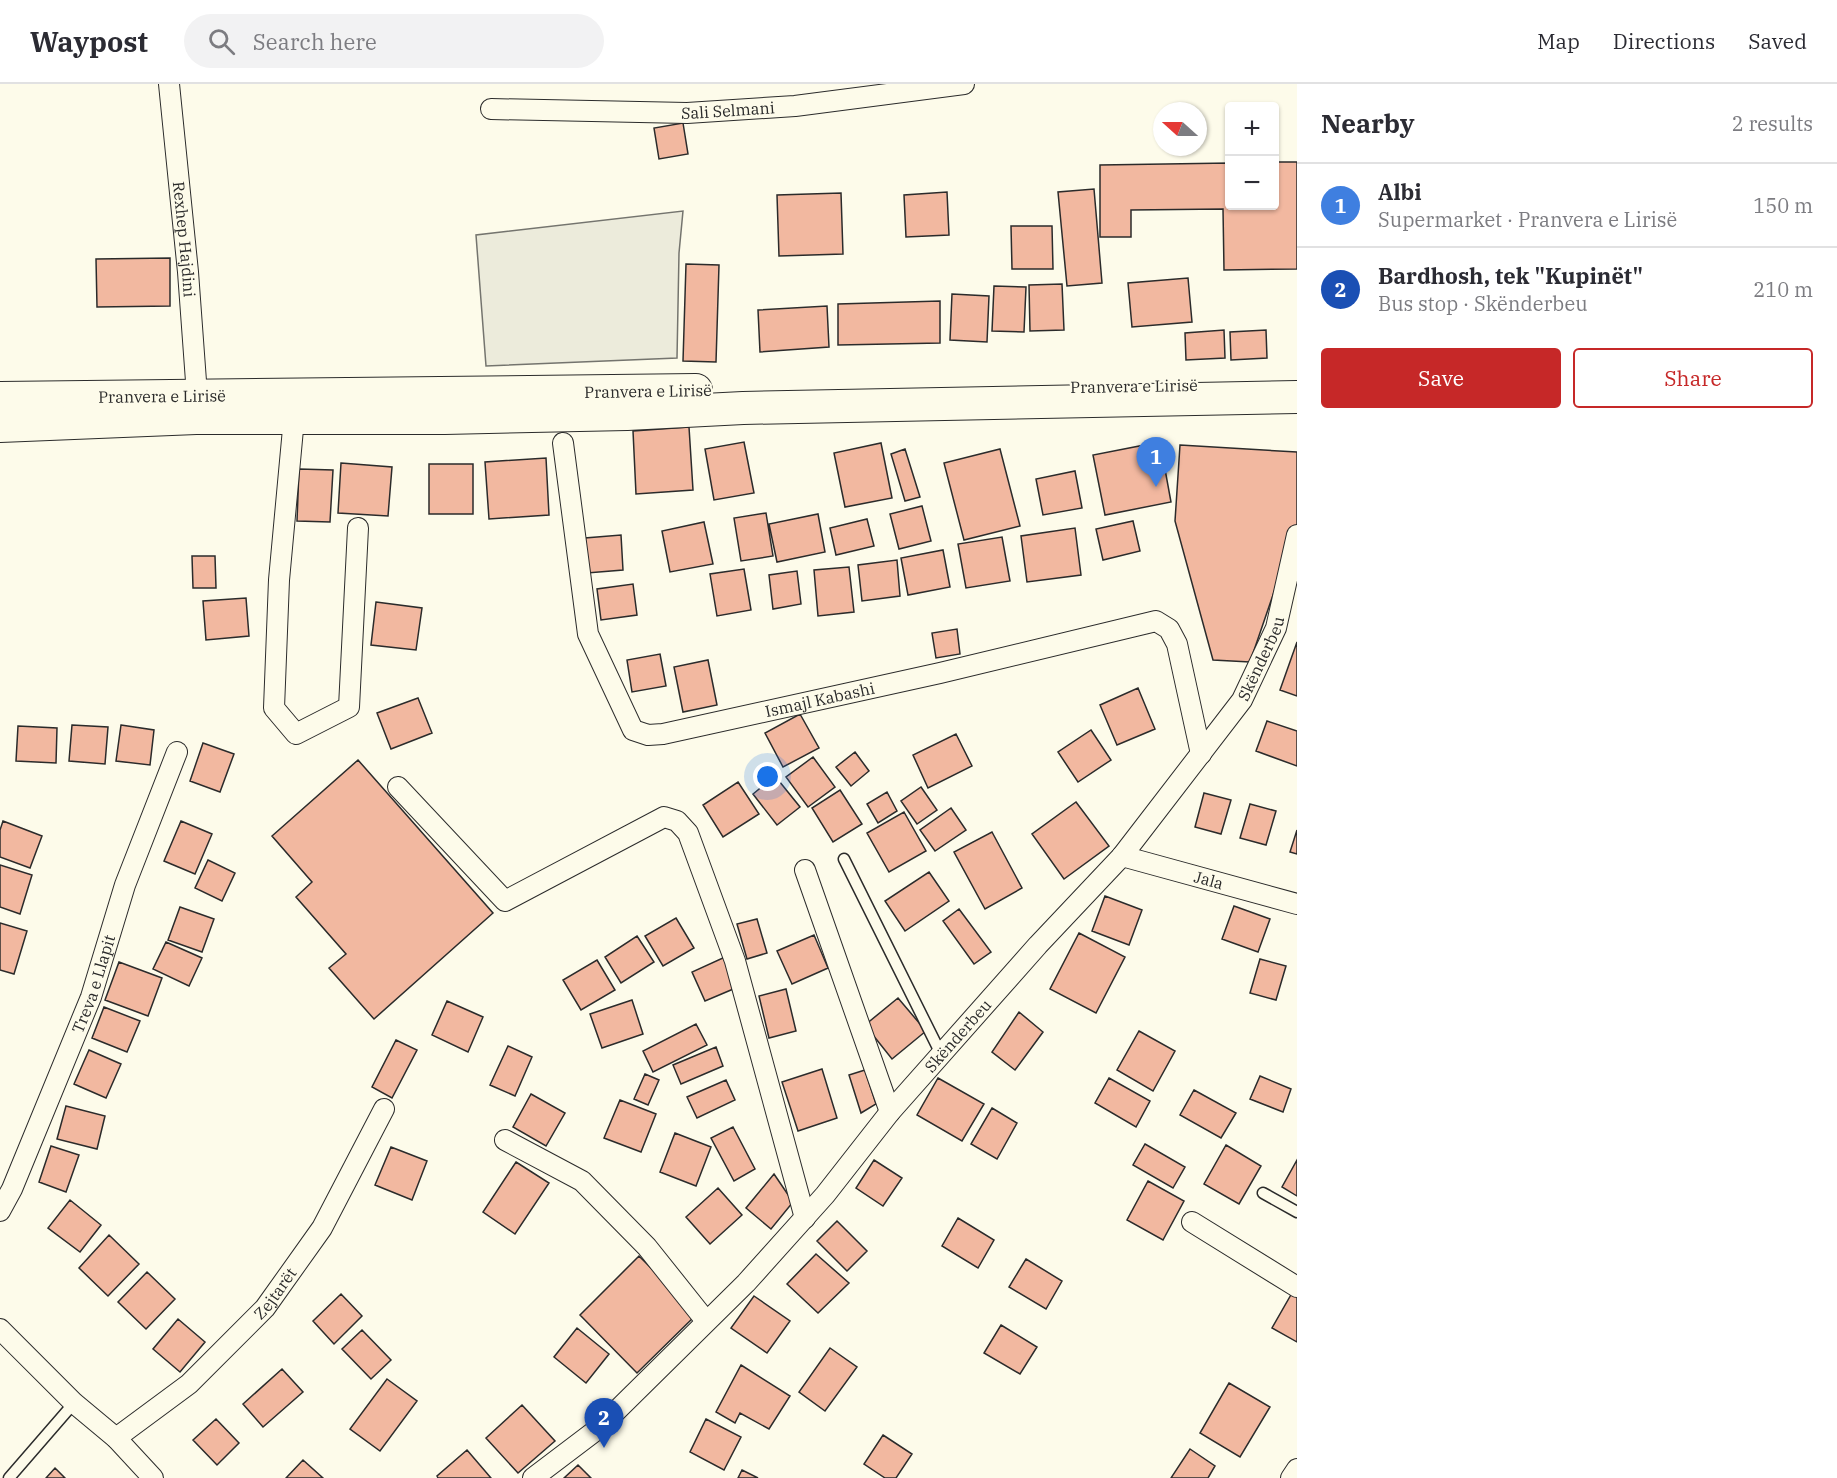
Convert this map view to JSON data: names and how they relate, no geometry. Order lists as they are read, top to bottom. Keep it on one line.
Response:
{"streets":{"main road":["Pranvera e Lirisë"],"street":["Sali Selmani","Rexhep Hajdini","Skënderbeu","Ismajl Kabashi","Jala","Treva e Llapit","Zejtarët"]},"crossings":[["Rexhep Hajdini","Pranvera e Lirisë"],["Skënderbeu","Ismajl Kabashi"],["Skënderbeu","Jala"]],"north":"left","page":{"header":"Waypost","search":"Search here","nav":["Map","Directions","Saved"],"heading":["Nearby","2 results"],"map_buttons":["+","−"],"list":[{"mark":"1","name":"Albi","note":"Supermarket · Pranvera e Lirisë","value":"150 m"},{"mark":"2","name":"Bardhosh, tek \"Kupinët\"","note":"Bus stop · Skënderbeu","value":"210 m"}],"buttons":["Save","Share"],"pins":["1","2"]}}
